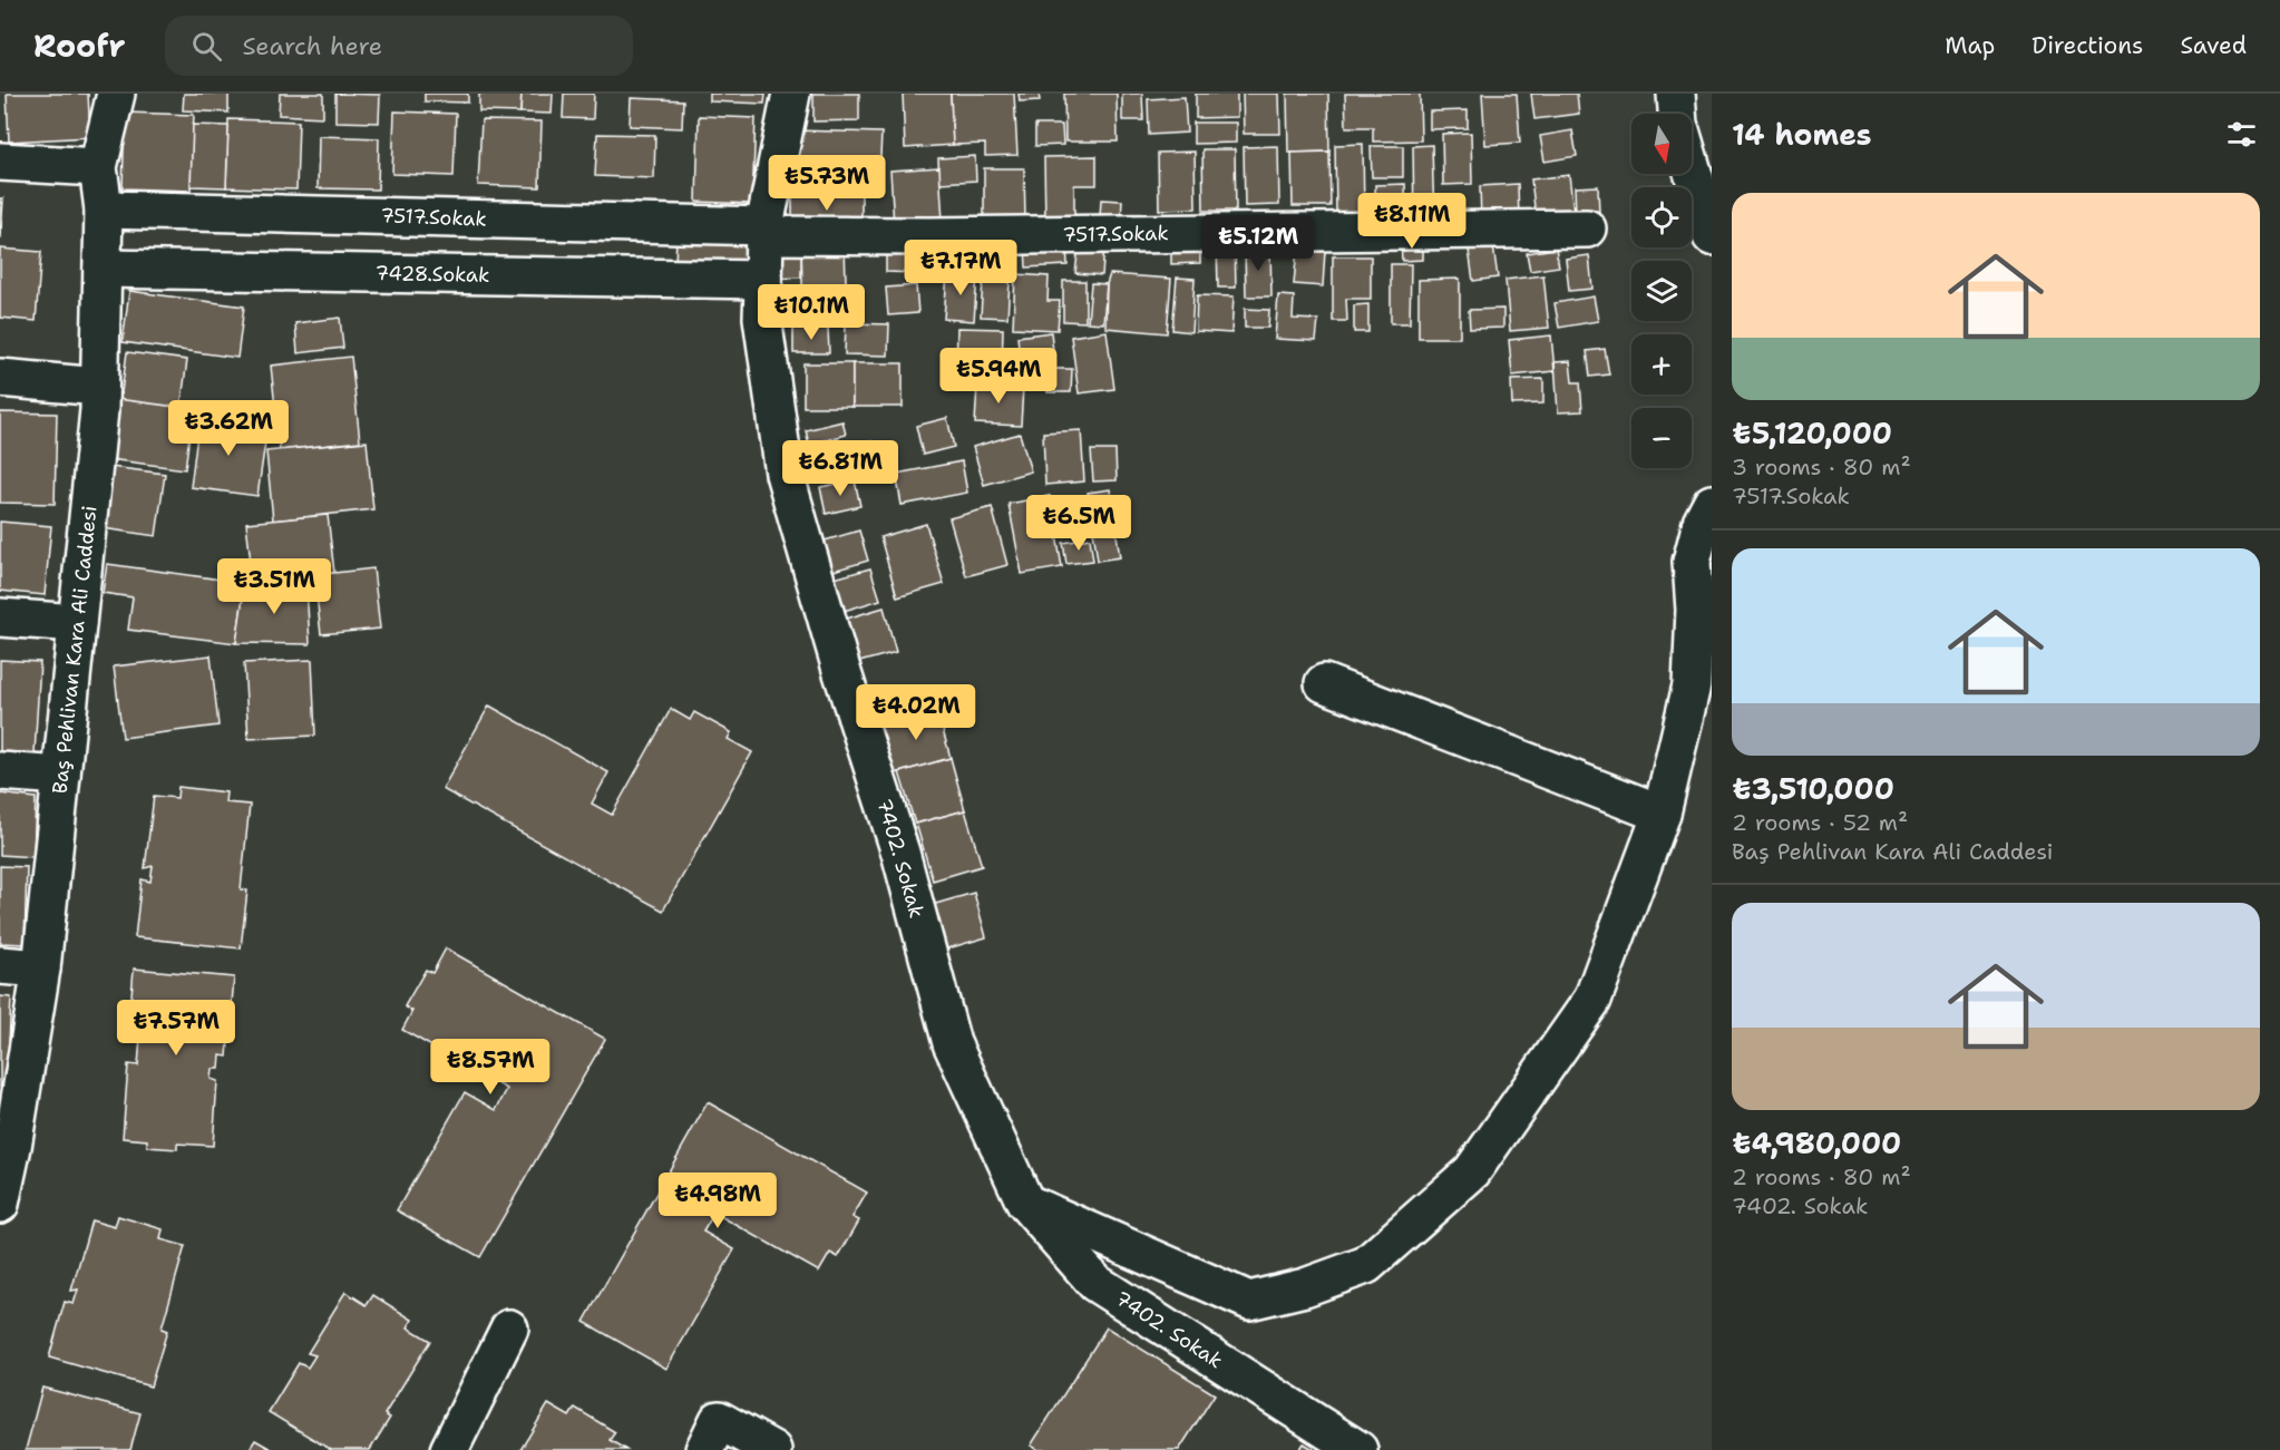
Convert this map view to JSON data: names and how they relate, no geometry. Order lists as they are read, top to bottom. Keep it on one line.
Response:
{"streets":{"street":["7517.Sokak","7428.Sokak","Baş Pehlivan Kara Ali Caddesi","7402. Sokak"]},"crossings":[["7517.Sokak","Baş Pehlivan Kara Ali Caddesi"],["7517.Sokak","7402. Sokak"],["7428.Sokak","Baş Pehlivan Kara Ali Caddesi"],["7428.Sokak","7402. Sokak"]],"north":"bottom","page":{"header":"Roofr","search":"Search here","nav":["Map","Directions","Saved"],"heading":"14 homes","map_buttons":["+","−"],"price":["₺5.73M","₺8.11M","₺5.12M","₺7.17M","₺10.1M","₺5.94M","₺3.62M","₺6.81M","₺6.5M","₺3.51M","₺4.02M","₺7.57M","₺8.57M","₺4.98M"],"list":[{"name":"₺5,120,000","note":"3 rooms · 80 m² · 7517.Sokak"},{"name":"₺3,510,000","note":"2 rooms · 52 m² · Baş Pehlivan Kara Ali Caddesi"},{"name":"₺4,980,000","note":"2 rooms · 80 m² · 7402. Sokak"}]}}
